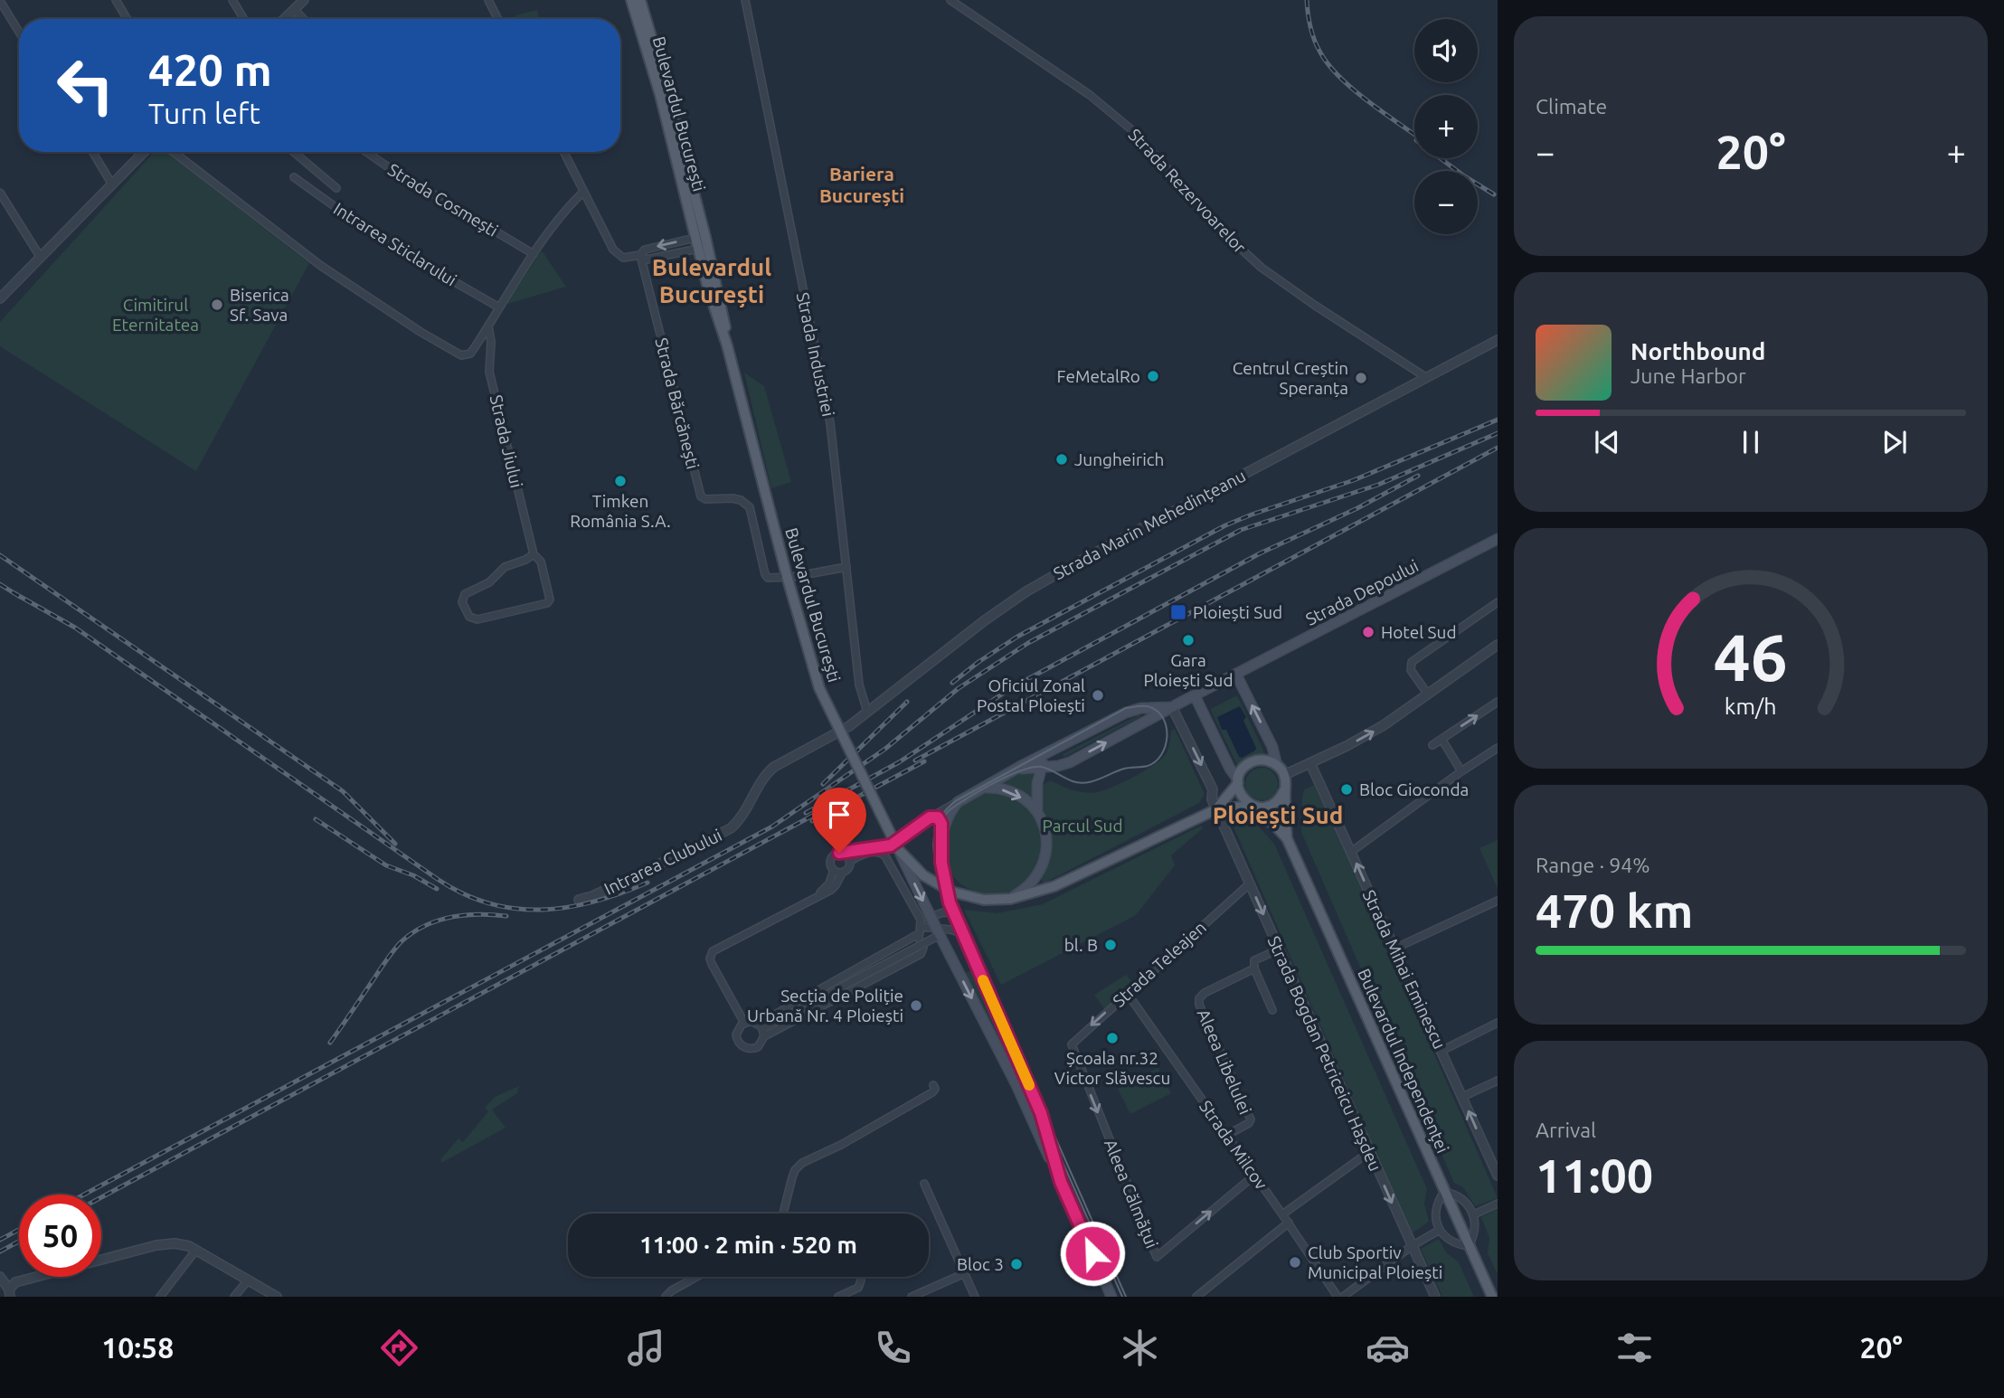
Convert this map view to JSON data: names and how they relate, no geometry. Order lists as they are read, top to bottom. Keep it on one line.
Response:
{"streets":{"main road":["Bulevardul București","Strada Depoului","Bulevardul Independenței"],"street":["Strada Rezervoarelor","Strada Cosmești","Intrarea Sticlarului","Strada Industriei","Strada Bărcănești","Strada Jiului","Strada Marin Mehedințeanu","Intrarea Clubului","Strada Teleajen","Strada Mihai Eminescu","Strada Bogdan Petriceicu Hașdeu","Aleea Libelulei","Strada Milcov","Aleea Călmățui"]},"crossings":[["Bulevardul București","Strada Bogdan Petriceicu Hașdeu"],["Bulevardul București","Bulevardul Independenței"],["Strada Rezervoarelor","Strada Marin Mehedințeanu"],["Strada Industriei","Strada Bărcănești"],["Strada Industriei","Strada Marin Mehedințeanu"],["Strada Marin Mehedințeanu","Intrarea Clubului"],["Strada Depoului","Strada Bogdan Petriceicu Hașdeu"],["Strada Teleajen","Strada Bogdan Petriceicu Hașdeu"],["Strada Teleajen","Strada Milcov"],["Strada Teleajen","Aleea Călmățui"],["Strada Bogdan Petriceicu Hașdeu","Aleea Libelulei"],["Aleea Libelulei","Strada Milcov"],["Strada Milcov","Aleea Călmățui"]],"one_way":["Strada Mihai Eminescu","Strada Bogdan Petriceicu Hașdeu"],"districts":["Bariera București","Bulevardul București","Ploiești Sud"],"parks":["Cimitirul Eternitatea","Parcul Sud"],"places":{"other":["Biserica Sf. Sava","FeMetalRo","Centrul Creștin Speranța","Jungheirich","Timken România S.A.","Hotel Sud","Gara Ploiești Sud","Oficiul Zonal Postal Ploiești","Bloc Gioconda","bl. B","Secția de Poliție Urbană Nr. 4 Ploiești","Școala nr.32 Victor Slăvescu","Club Sportiv Municipal Ploiești","Bloc 3"],"transit":["Ploiești Sud"]},"page":{"tile":["Climate",["Range · 94%","470 km"],["Arrival","11:00"]],"map_buttons":["+","−"],"turn":["420 m","Turn left"],"heat":["−","20°","+"],"song":["Northbound","June Harbor"],"limit":"50","trip":"11:00 · 2 min · 520 m","tabs":["10:58","20°"],"gauge":["46","km/h"]}}
